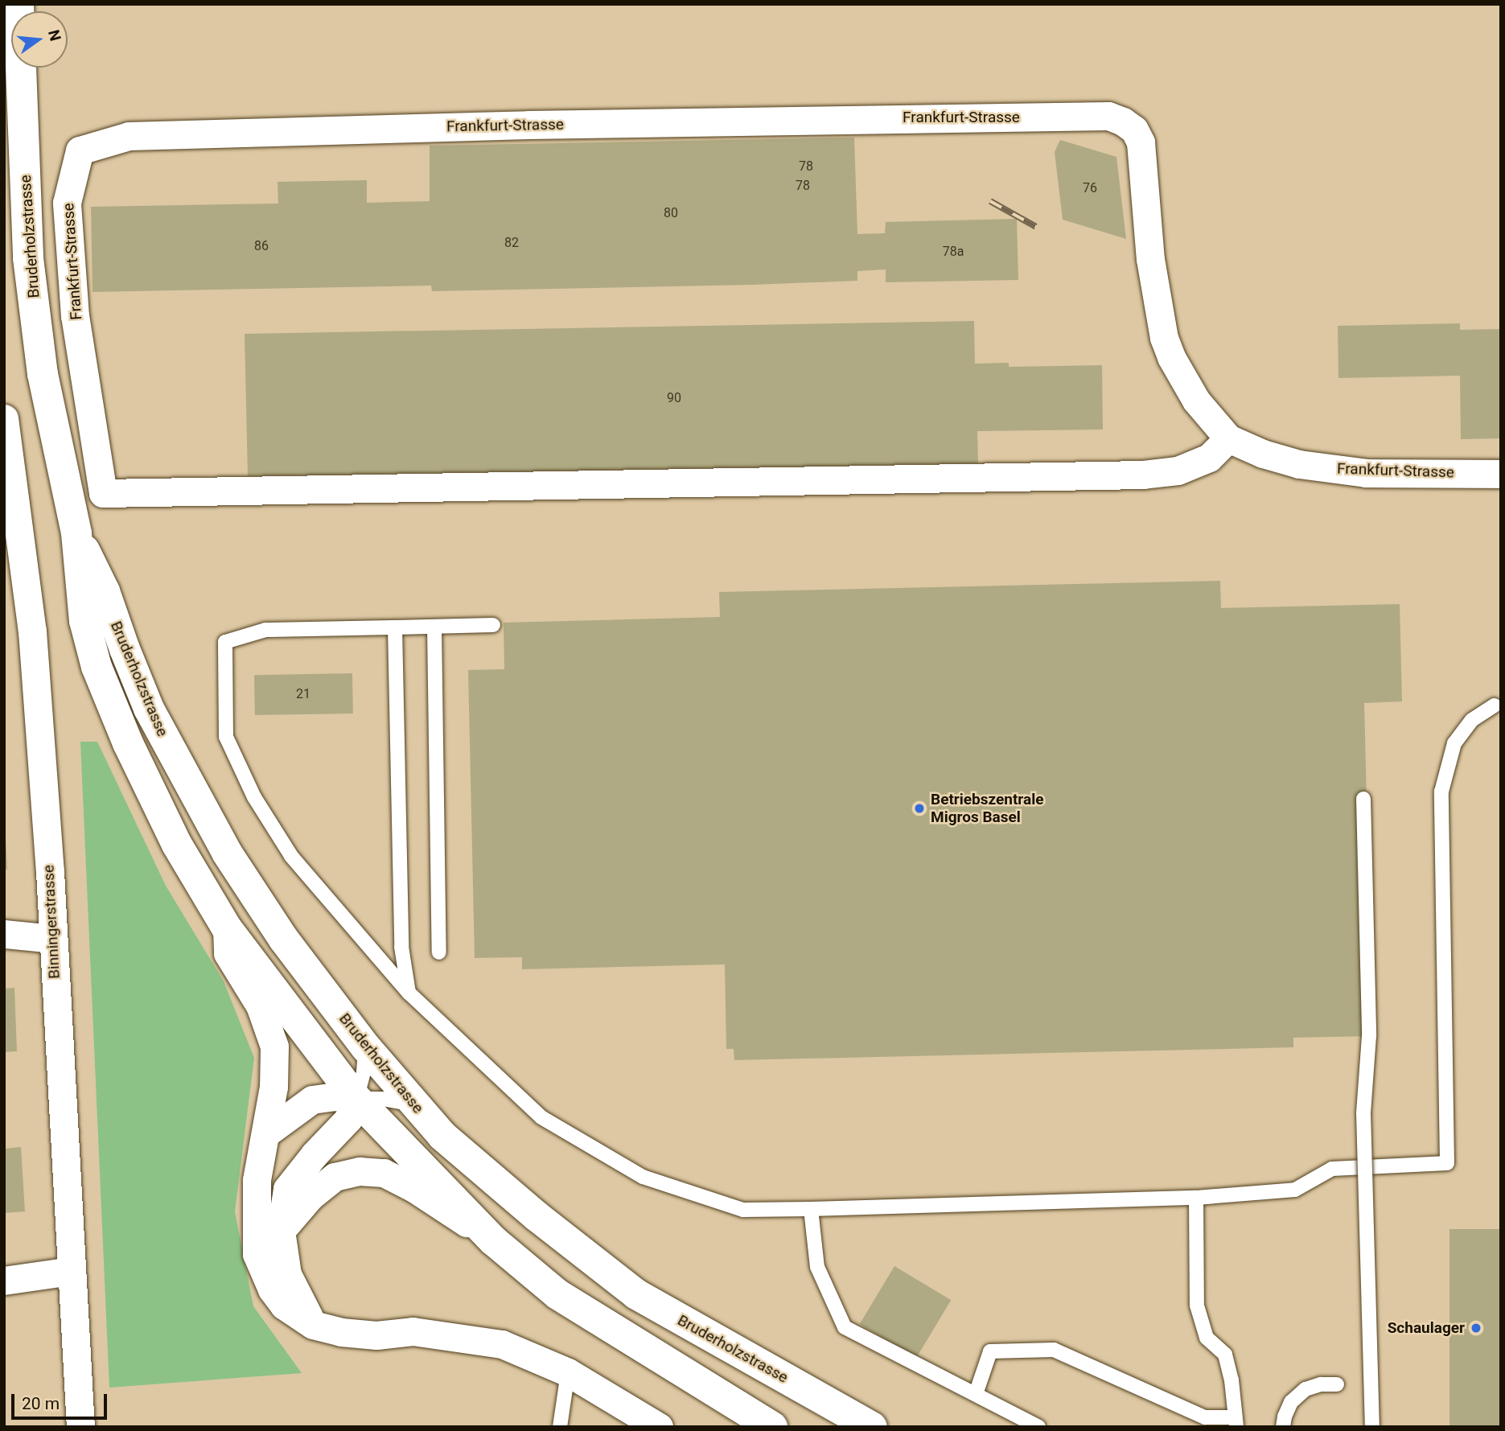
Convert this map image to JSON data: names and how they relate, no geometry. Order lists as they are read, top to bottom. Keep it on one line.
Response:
{"streets":{"main road":["Bruderholzstrasse"],"street":["Frankfurt-Strasse","Binningerstrasse"]},"places":["Betriebszentrale Migros Basel","Schaulager"],"house_numbers":["78","78","76","80","82","86","78a","90","21"],"scale_bar":"20 m","north":"right"}
